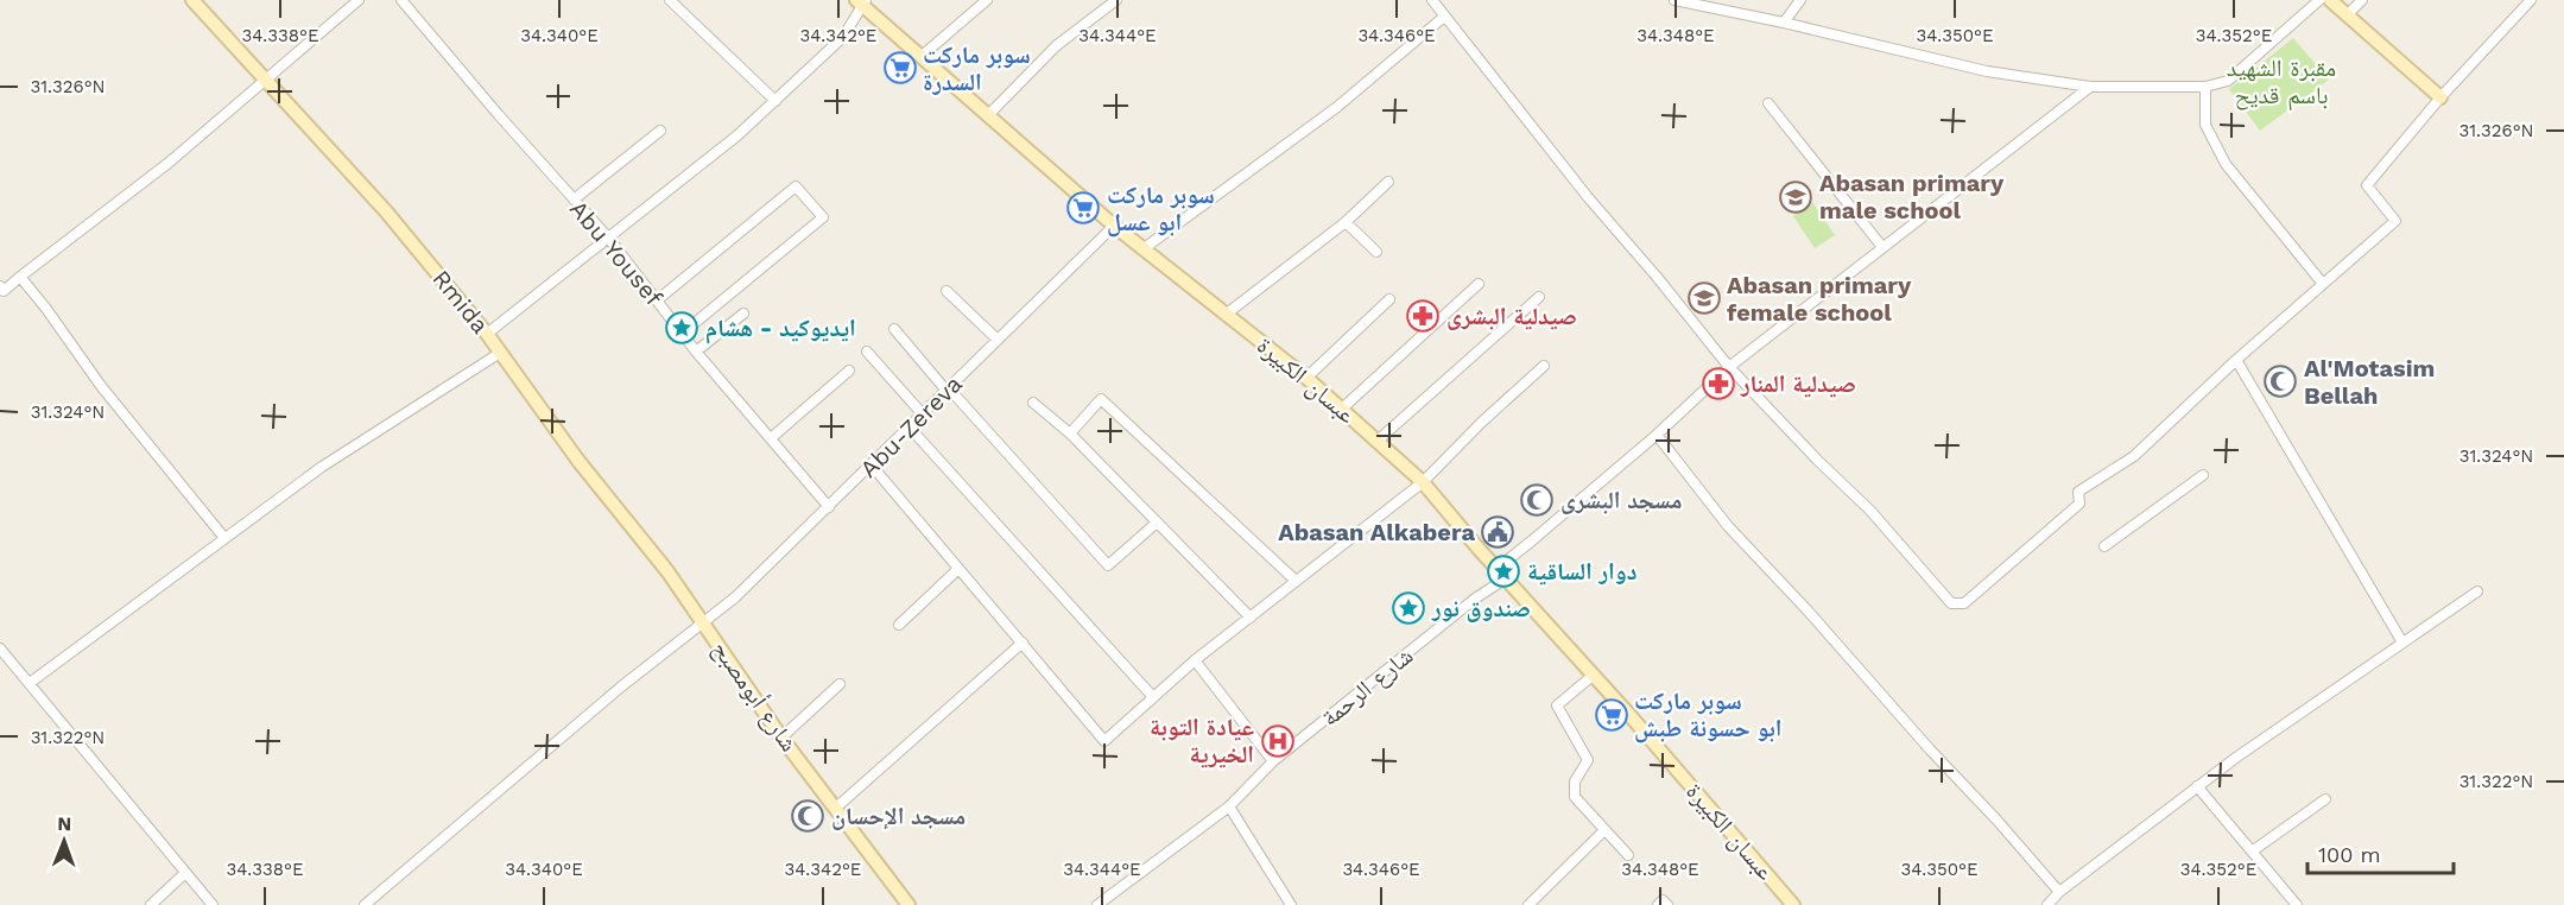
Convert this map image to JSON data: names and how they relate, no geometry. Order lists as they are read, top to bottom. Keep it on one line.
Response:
{"streets":{"street":["Abu Yousef","Rmida","عبسان الكبيرة","Abu-Zereva","شارع الرحمة","شارع أبومصبح"]},"crossings":[["Abu Yousef","Abu-Zereva"],["Rmida","Abu-Zereva"],["Rmida","شارع أبومصبح"],["عبسان الكبيرة","Abu-Zereva"],["عبسان الكبيرة","شارع الرحمة"],["Abu-Zereva","شارع أبومصبح"]],"parks":["مقبرة الشهيد باسم قديح"],"places":{"supermarket":["سوبر ماركت السدرة","سوبر ماركت ابو عسل","سوبر ماركت ابو حسونة طبش"],"school or university":["Abasan primary male school","Abasan primary female school"],"pharmacy":["صيدلية البشرى","صيدلية المنار"],"place":["ايديوكيد - هشام","دوار الساقية","صندوق نور"],"mosque":["Al'Motasim Bellah","مسجد البشرى","مسجد الإحسان"],"public building":["Abasan Alkabera"],"hospital":["عيادة التوبة الخيرية"]},"scale_bar":"100 m","north":"top","coordinates":["34.338°E","34.340°E","34.342°E","34.344°E","34.346°E","34.348°E","34.350°E","34.352°E","31.326°N","31.324°N","31.322°N"]}
